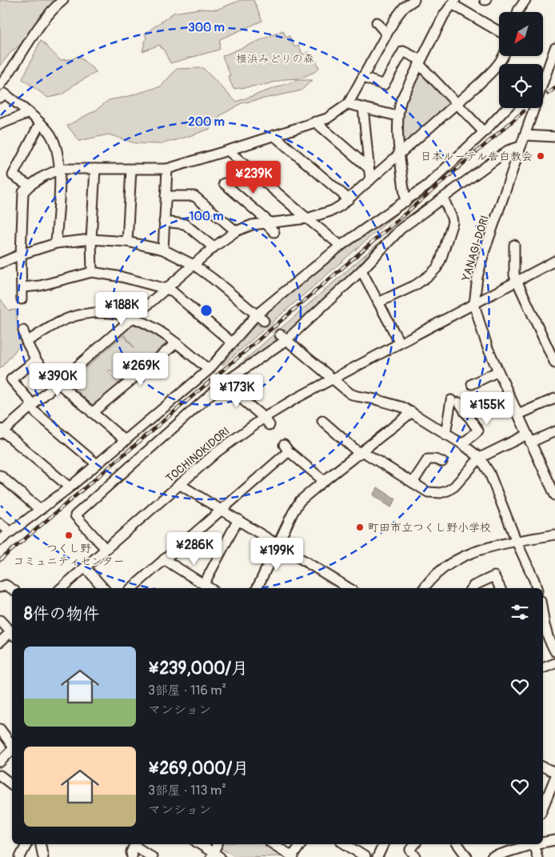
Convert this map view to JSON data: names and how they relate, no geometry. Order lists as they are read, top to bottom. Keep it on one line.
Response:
{"streets":{"street":["YANAGI-DORI","TOCHINOKIDORI"]},"crossings":[["YANAGI-DORI","TOCHINOKIDORI"]],"parks":["横浜みどりの森"],"places":["日本ルーテル告白教会","町田市立つくし野小学校","つくし野 コミュニティセンター"],"north":"bottom left","page":{"price":["¥239K","¥188K","¥269K","¥390K","¥173K","¥155K","¥286K","¥199K"],"heading":"8件の物件","list":[{"name":"¥239,000/月","note":"3部屋 · 116 m² · マンション"},{"name":"¥269,000/月","note":"3部屋 · 113 m² · マンション"}]},"rings":["300 m","200 m","100 m"]}
